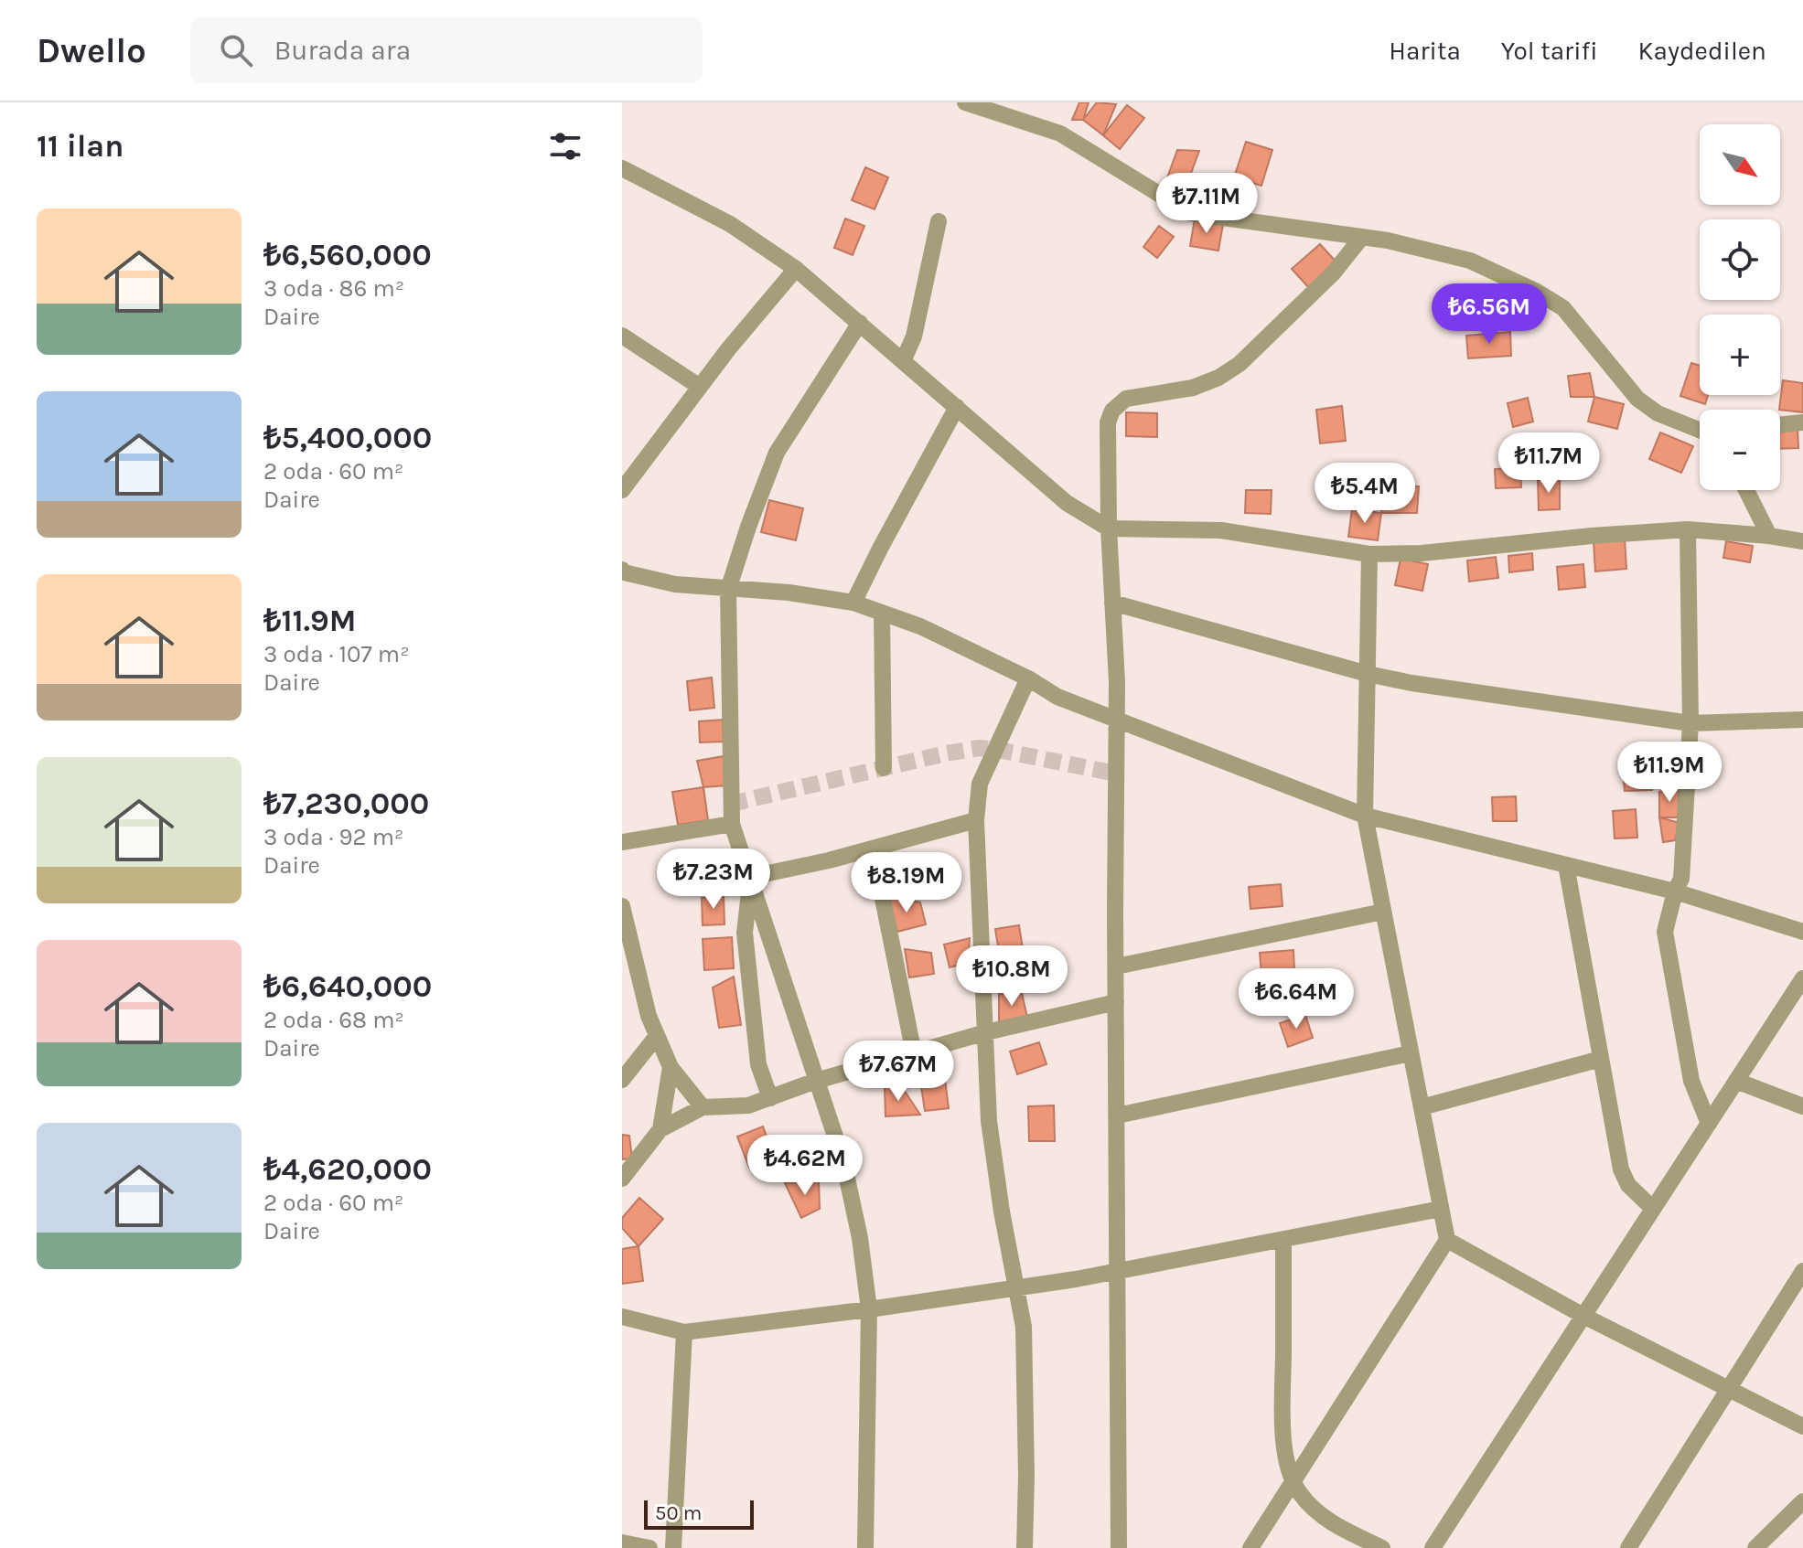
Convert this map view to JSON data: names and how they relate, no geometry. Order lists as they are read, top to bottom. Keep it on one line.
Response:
{"scale_bar":"50 m","north":"bottom right","page":{"header":"Dwello","search":"Burada ara","nav":["Harita","Yol tarifi","Kaydedilen"],"heading":"11 ilan","map_buttons":["+","−"],"price":["₺7.11M","₺6.56M","₺11.7M","₺5.4M","₺11.9M","₺7.23M","₺8.19M","₺10.8M","₺6.64M","₺7.67M","₺4.62M"],"list":[{"name":"₺6,560,000","note":"3 oda · 86 m² · Daire"},{"name":"₺5,400,000","note":"2 oda · 60 m² · Daire"},{"name":"₺11.9M","note":"3 oda · 107 m² · Daire"},{"name":"₺7,230,000","note":"3 oda · 92 m² · Daire"},{"name":"₺6,640,000","note":"2 oda · 68 m² · Daire"},{"name":"₺4,620,000","note":"2 oda · 60 m² · Daire"}],"scale":"50 m"}}
